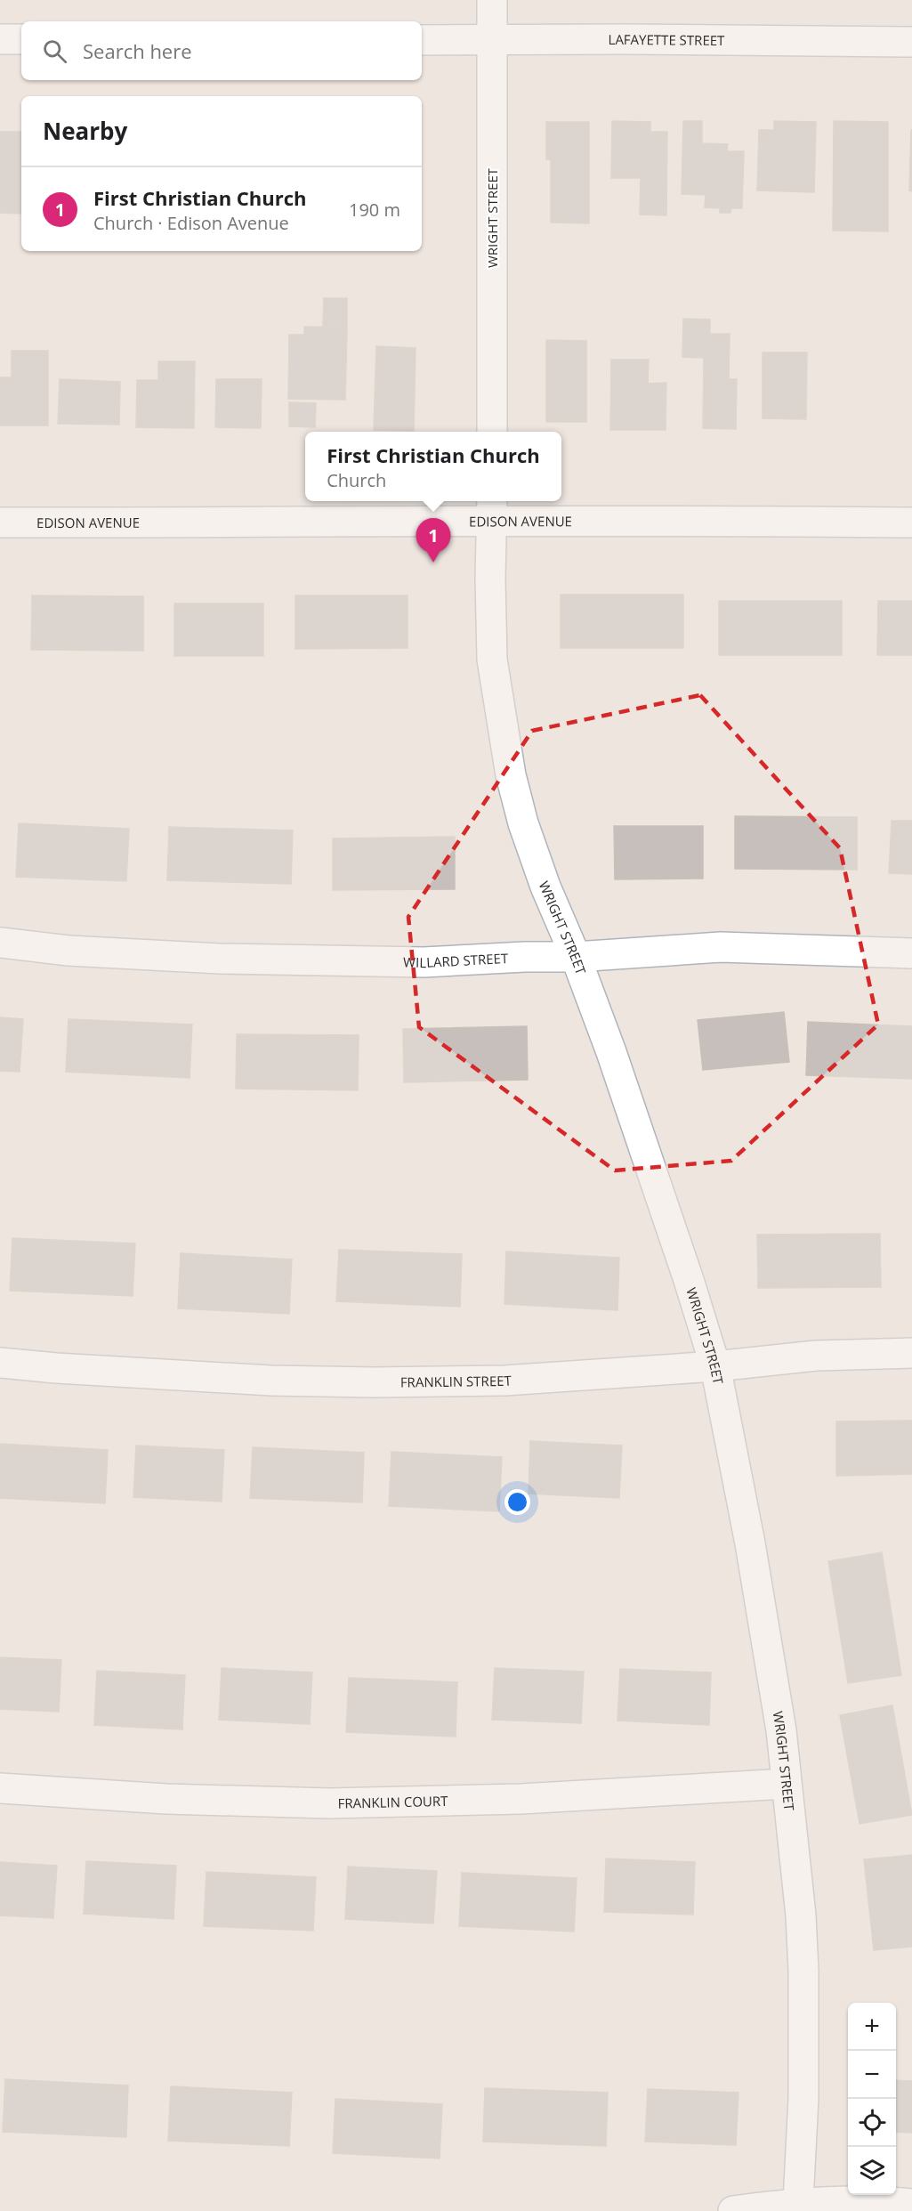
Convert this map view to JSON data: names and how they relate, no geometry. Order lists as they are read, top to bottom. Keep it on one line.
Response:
{"streets":{"street":["LAFAYETTE STREET","WRIGHT STREET","EDISON AVENUE","WILLARD STREET","FRANKLIN STREET","FRANKLIN COURT"]},"crossings":[["LAFAYETTE STREET","WRIGHT STREET"],["WRIGHT STREET","EDISON AVENUE"],["WRIGHT STREET","WILLARD STREET"],["WRIGHT STREET","FRANKLIN STREET"],["WRIGHT STREET","FRANKLIN COURT"]],"page":{"search":"Search here","heading":"Nearby","list":[{"mark":"1","name":"First Christian Church","note":"Church · Edison Avenue","value":"190 m"}],"popup":["First Christian Church","Church"],"pins":"1","map_buttons":["+","−"]}}
